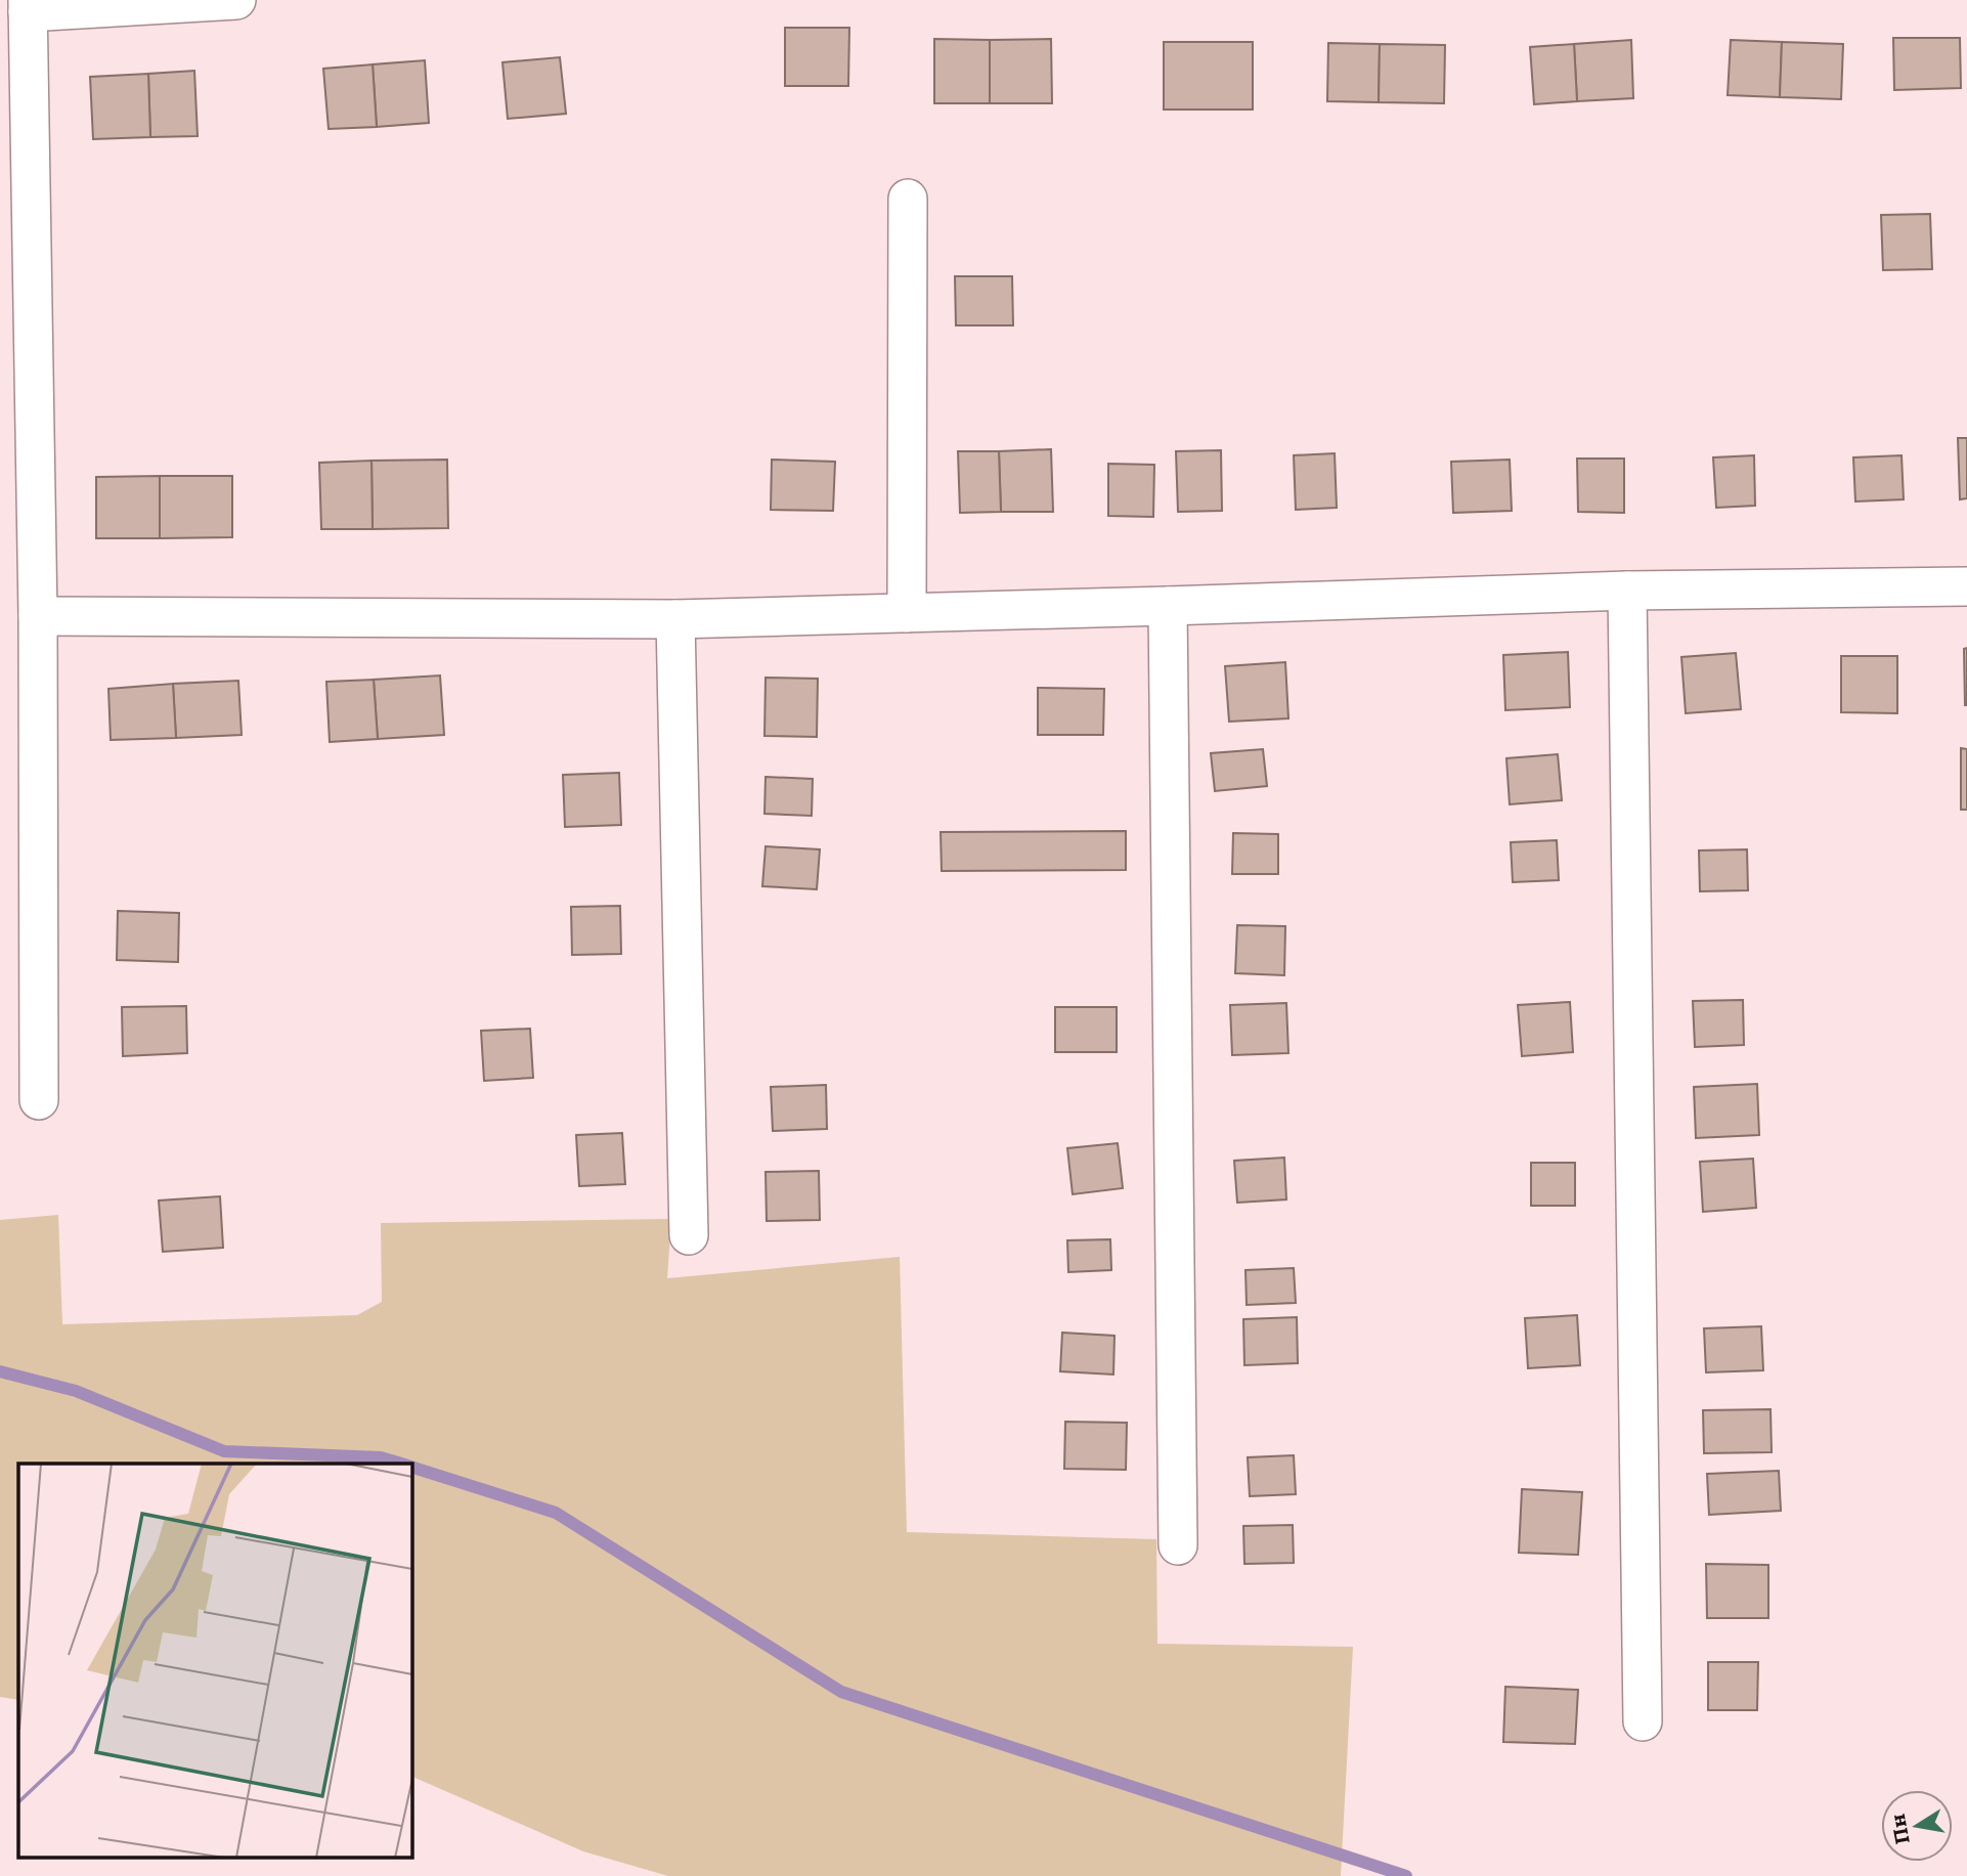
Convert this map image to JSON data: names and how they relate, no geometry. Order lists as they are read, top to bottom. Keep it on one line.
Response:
{"north":"left"}
